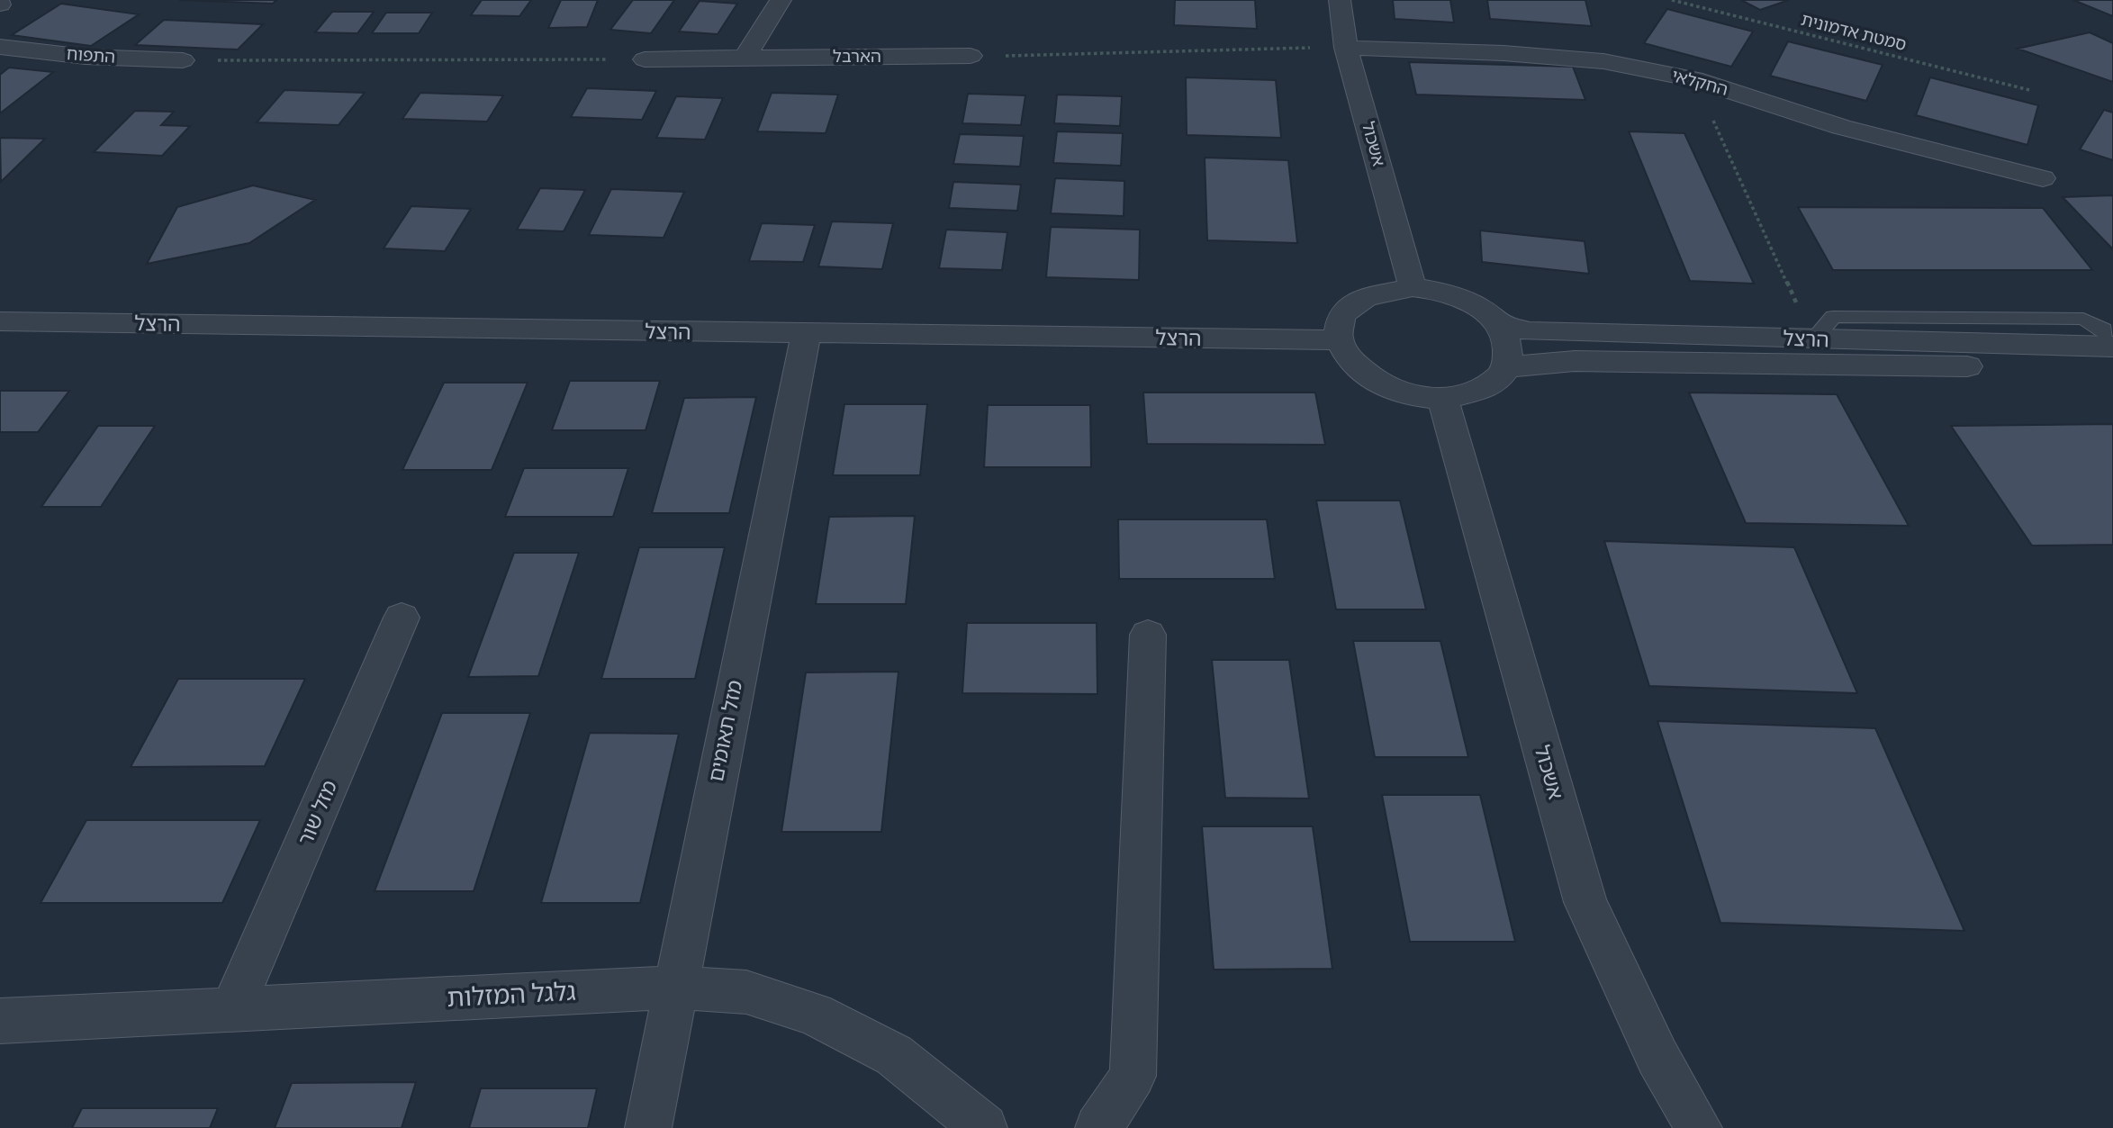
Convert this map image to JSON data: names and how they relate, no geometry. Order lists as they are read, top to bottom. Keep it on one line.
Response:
{"streets":{"street":["התפוח","הארבל","החקלאי","אשכול","הרצל","מזל תאומים","מזל שור","גלגל המזלות"],"path":["סמטת אדמונית"]},"crossings":[["החקלאי","אשכול"],["אשכול","הרצל"],["הרצל","מזל תאומים"],["מזל תאומים","גלגל המזלות"],["מזל שור","גלגל המזלות"]]}
